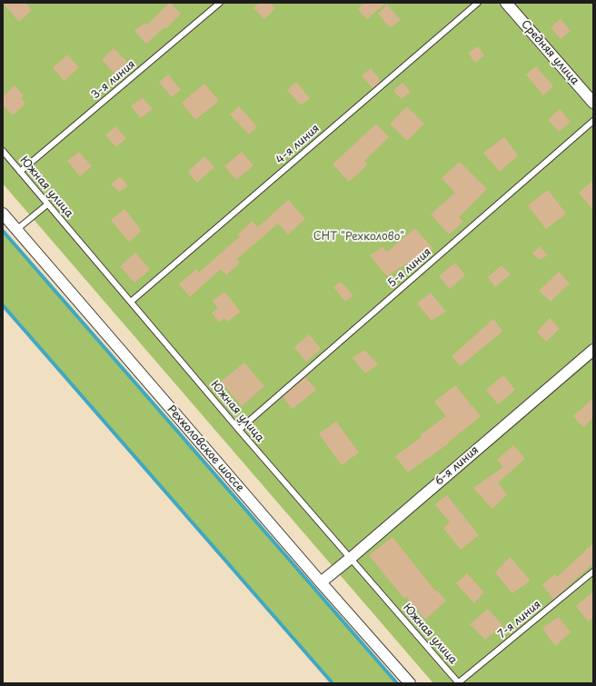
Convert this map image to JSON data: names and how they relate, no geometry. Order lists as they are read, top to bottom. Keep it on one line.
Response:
{"streets":{"street":["Средняя улица","Рехколовское шоссе","6-я линия"],"lane":["3-я линия","4-я линия","Южная улица","5-я линия","7-я линия"]},"crossings":[["3-я линия","Южная улица"],["4-я линия","Южная улица"],["Южная улица","5-я линия"],["Южная улица","6-я линия"],["Южная улица","7-я линия"],["Рехколовское шоссе","6-я линия"]],"parks":["СНТ \"Рехколово\""]}
